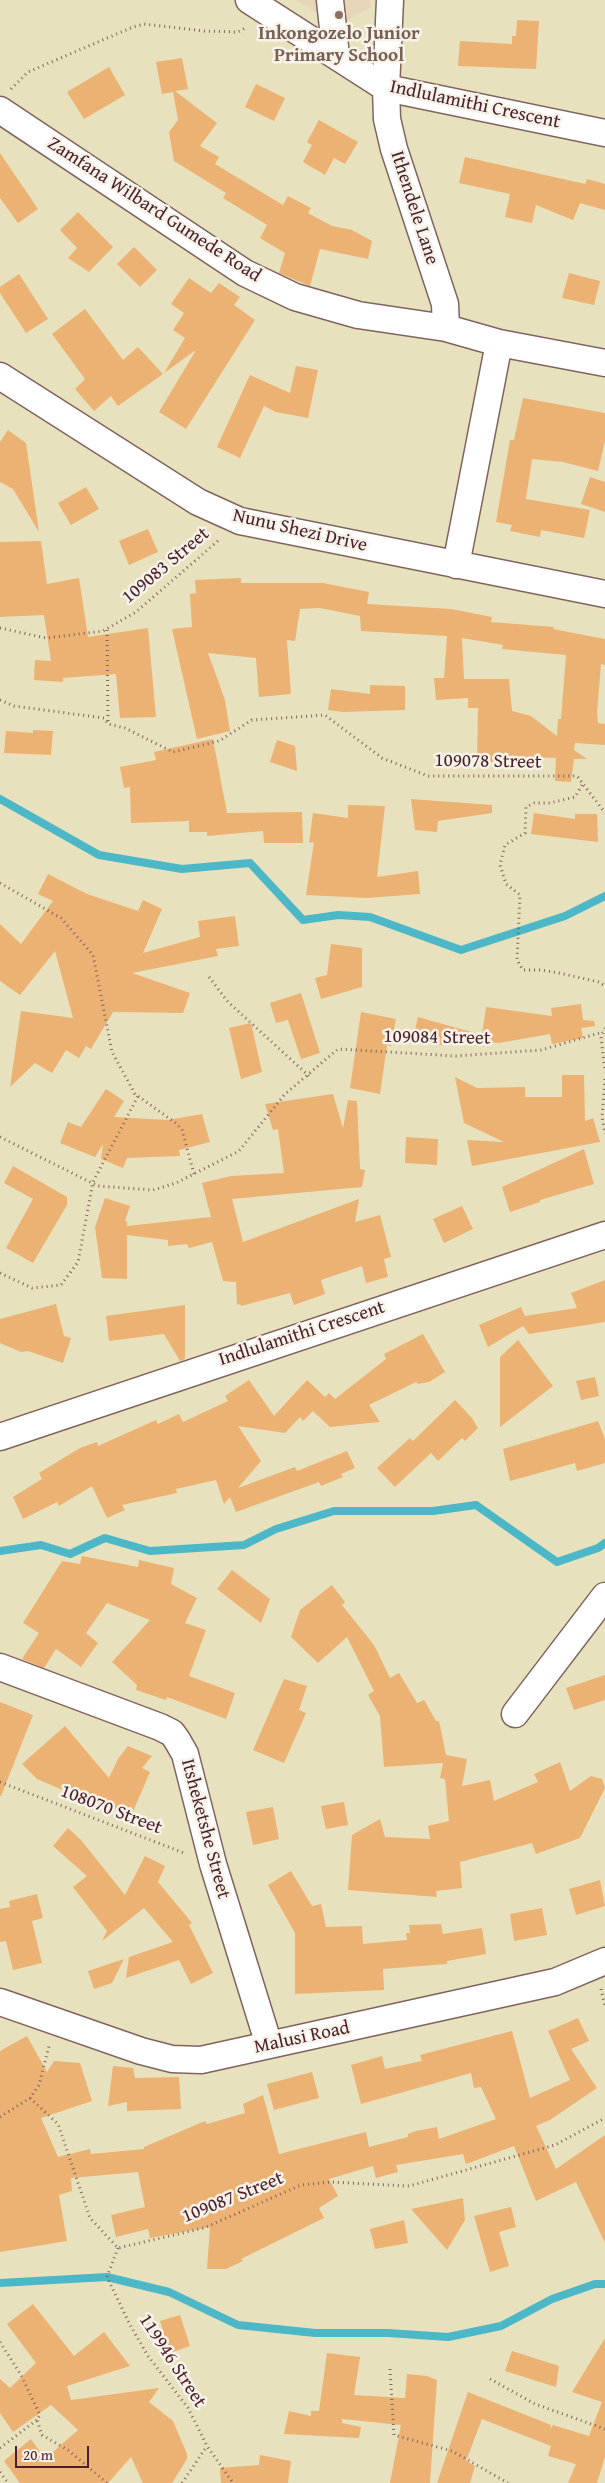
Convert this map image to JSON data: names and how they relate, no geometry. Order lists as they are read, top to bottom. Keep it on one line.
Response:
{"streets":{"street":["Indlulamithi Crescent","Ithendele Lane","Zamfana Wilbard Gumede Road","Nunu Shezi Drive","Itsheketshe Street","Malusi Road"],"path":["109083 Street","109078 Street","109084 Street","108070 Street","109087 Street","119946 Street"]},"crossings":[["Indlulamithi Crescent","Ithendele Lane"],["Ithendele Lane","Zamfana Wilbard Gumede Road"],["Nunu Shezi Drive","109083 Street"],["108070 Street","Itsheketshe Street"],["Itsheketshe Street","Malusi Road"],["109087 Street","119946 Street"]],"places":["Inkongozelo Junior Primary School"],"scale_bar":"20 m"}
